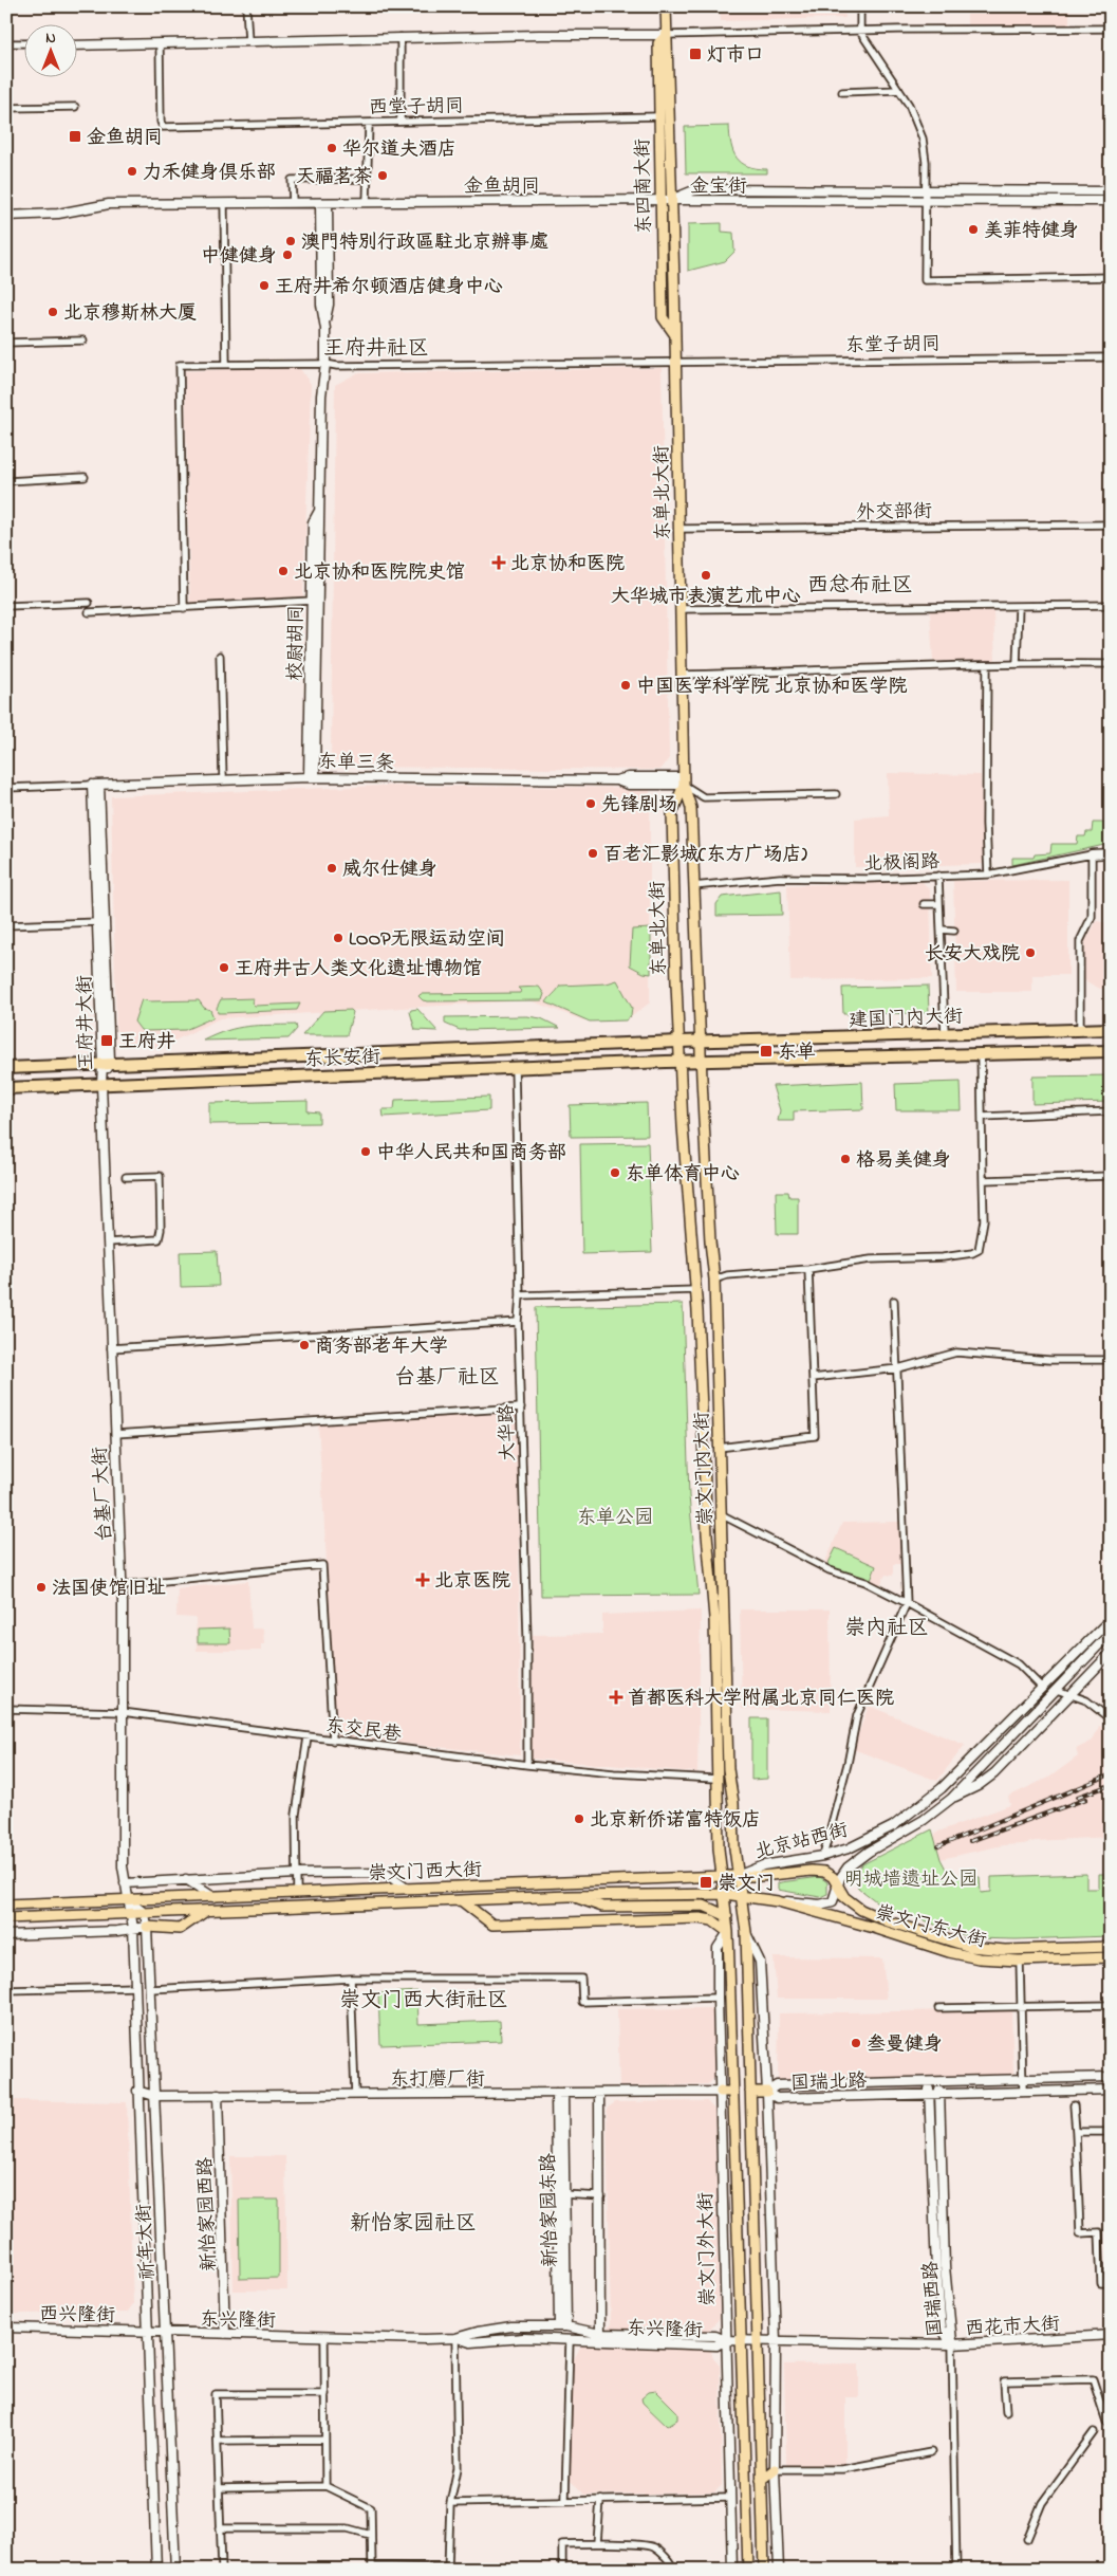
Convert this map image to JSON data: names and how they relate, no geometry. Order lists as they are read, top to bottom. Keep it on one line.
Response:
{"streets":{"highway":["建国门内大街","东长安街"],"main road":["东四南大街","东单北大街","崇文门内大街","北京站西街","崇文门西大街","崇文门东大街","崇文门外大街"],"street":["西堂子胡同","金鱼胡同","金宝街","东堂子胡同","外交部街","校尉胡同","东单三条","北极阁路","王府井大街","大华路","台基厂大街","东交民巷","东打磨厂街","国瑞北路","新怡家园东路","新怡家园西路","祈年大街","国瑞西路","西兴隆街","东兴隆街","西花市大街"]},"crossings":[["西堂子胡同","东四南大街"],["金鱼胡同","金宝街"],["金鱼胡同","东四南大街"],["金鱼胡同","东单北大街"],["金鱼胡同","校尉胡同"],["金宝街","东四南大街"],["金宝街","东单北大街"],["东四南大街","东单北大街"],["东堂子胡同","东单北大街"],["东堂子胡同","校尉胡同"],["东单北大街","外交部街"],["东单北大街","东单三条"],["东单北大街","北极阁路"],["东单北大街","建国门内大街"],["东单北大街","东长安街"],["东单北大街","崇文门内大街"],["校尉胡同","东单三条"],["东单三条","王府井大街"],["建国门内大街","东长安街"],["建国门内大街","崇文门内大街"],["王府井大街","东长安街"],["王府井大街","台基厂大街"],["东长安街","大华路"],["东长安街","崇文门内大街"],["东长安街","台基厂大街"],["大华路","东交民巷"],["崇文门内大街","东交民巷"],["崇文门内大街","北京站西街"],["崇文门内大街","崇文门西大街"],["崇文门内大街","崇文门外大街"],["台基厂大街","东交民巷"],["台基厂大街","崇文门西大街"],["台基厂大街","祈年大街"],["北京站西街","崇文门西大街"],["北京站西街","崇文门东大街"],["崇文门西大街","崇文门东大街"],["崇文门西大街","祈年大街"],["崇文门西大街","崇文门外大街"],["崇文门东大街","崇文门外大街"],["东打磨厂街","新怡家园东路"],["东打磨厂街","新怡家园西路"],["东打磨厂街","祈年大街"],["东打磨厂街","崇文门外大街"],["国瑞北路","国瑞西路"],["新怡家园东路","东兴隆街"],["新怡家园西路","东兴隆街"],["祈年大街","西兴隆街"],["祈年大街","东兴隆街"],["崇文门外大街","东兴隆街"],["崇文门外大街","西花市大街"],["国瑞西路","西花市大街"],["西兴隆街","东兴隆街"],["东兴隆街","西花市大街"]],"districts":["王府井社区","西总布社区","台基厂社区","崇内社区","崇文门西大街社区","新怡家园社区"],"parks":["东单公园","明城墙遗址公园"],"places":{"transit":["灯市口","金鱼胡同","王府井","东单","崇文门"],"other":["华尔道夫酒店","力禾健身俱乐部","天福茗茶","美菲特健身","澳門特別行政區駐北京辦事處","中健健身","王府井希尔顿酒店健身中心","北京穆斯林大厦","北京协和医院院史馆","大华城市表演艺术中心","中国医学科学院 北京协和医学院","先锋剧场","百老汇影城(东方广场店)","威尔仕健身","LOOP无限运动空间","长安大戏院","王府井古人类文化遗址博物馆","中华人民共和国商务部","格易美健身","东单体育中心","商务部老年大学","法国使馆旧址","北京新侨诺富特饭店","叁曼健身"],"health":["北京协和医院","北京医院","首都医科大学附属北京同仁医院"]},"north":"top"}
